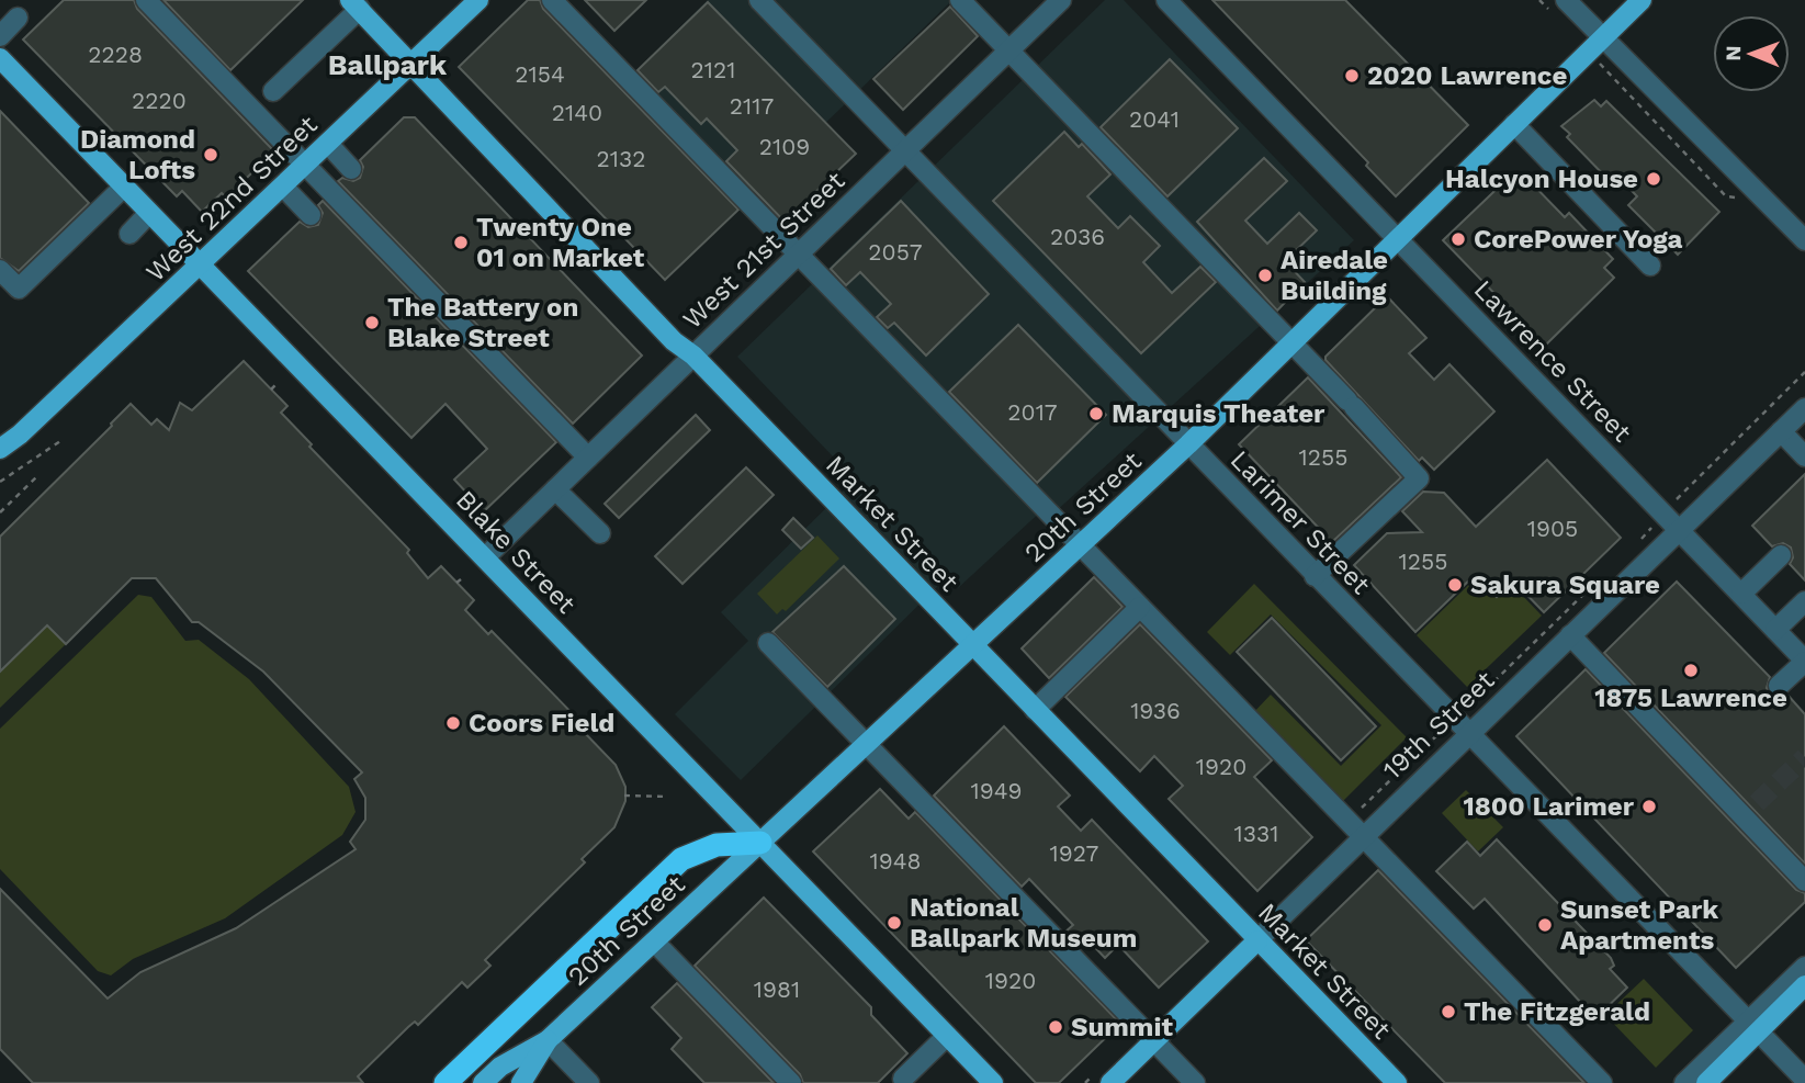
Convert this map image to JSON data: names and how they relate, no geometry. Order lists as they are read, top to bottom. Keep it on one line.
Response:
{"streets":{"main road":["West 22nd Street","20th Street","Market Street","Blake Street","19th Street"],"street":["West 21st Street","Lawrence Street","Larimer Street"]},"crossings":[["West 22nd Street","Market Street"],["West 22nd Street","Blake Street"],["West 21st Street","Larimer Street"],["West 21st Street","Market Street"],["West 21st Street","Blake Street"],["Lawrence Street","20th Street"],["Lawrence Street","19th Street"],["20th Street","Larimer Street"],["20th Street","Market Street"],["20th Street","Blake Street"],["Larimer Street","19th Street"],["Market Street","19th Street"]],"districts":["Ballpark"],"places":["2020 Lawrence","Diamond Lofts","Halcyon House","CorePower Yoga","Twenty One 01 on Market","Airedale Building","The Battery on Blake Street","Marquis Theater","Sakura Square","1875 Lawrence","Coors Field","1800 Larimer","National Ballpark Museum","Sunset Park Apartments","The Fitzgerald","Summit"],"house_numbers":["2228","2121","2154","2220","2117","2140","2041","2109","2132","2036","2057","2017","1255","1905","1255","1936","1920","1949","1331","1927","1948","1920","1981"],"north":"left"}
